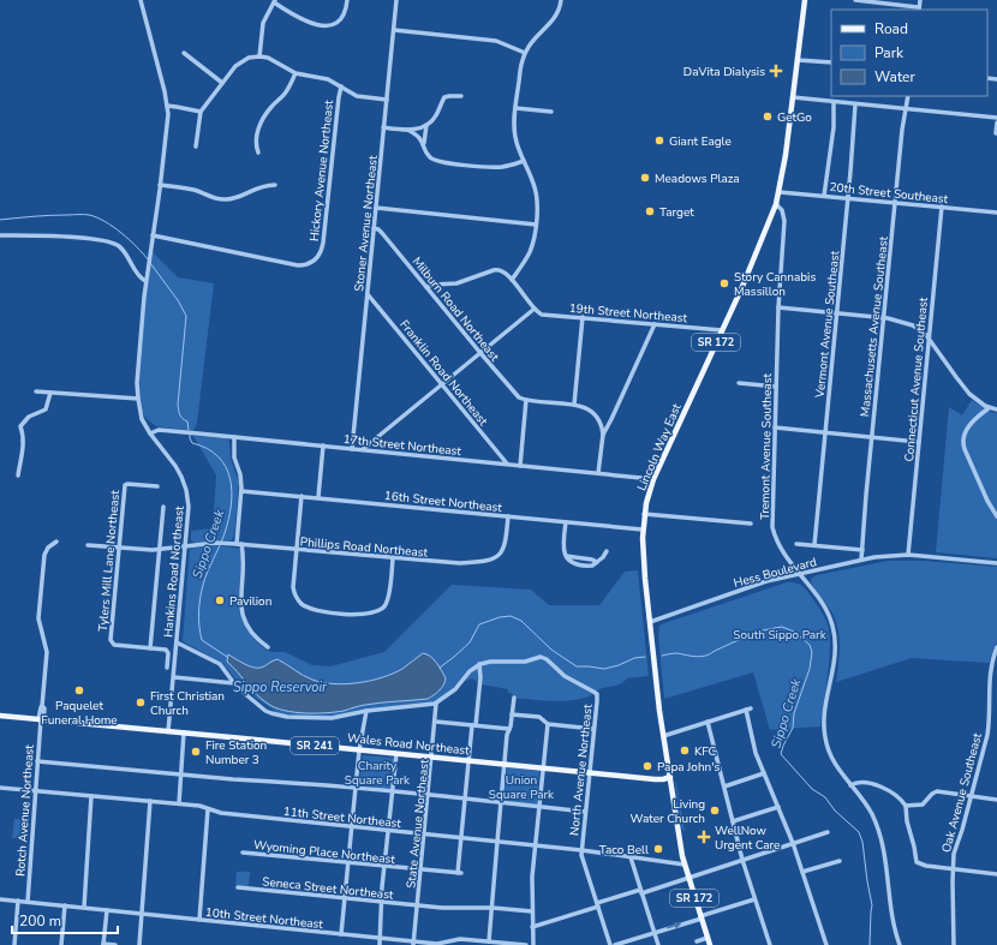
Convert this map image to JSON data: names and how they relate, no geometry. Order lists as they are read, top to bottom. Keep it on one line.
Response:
{"streets":{"main road":["SR 172","Lincoln Way East","Wales Road Northeast","SR 241"],"street":["Hickory Avenue Northeast","20th Street Southeast","Stoner Avenue Northeast","Milburn Road Northeast","19th Street Northeast","Vermont Avenue Southeast","Massachusetts Avenue Southeast","Franklin Road Northeast","Connecticut Avenue Southeast","17th Street Northeast","Tremont Avenue Southeast","16th Street Northeast","Phillips Road Northeast","Tylers Mill Lane Northeast","Hankins Road Northeast","Hess Boulevard","North Avenue Northeast","Oak Avenue Southeast","Rotch Avenue Northeast","11th Street Northeast","State Avenue Northeast","Wyoming Place Northeast","Seneca Street Northeast","10th Street Northeast"]},"crossings":[["Hickory Avenue Northeast","Hankins Road Northeast"],["20th Street Southeast","Vermont Avenue Southeast"],["20th Street Southeast","Massachusetts Avenue Southeast"],["20th Street Southeast","Connecticut Avenue Southeast"],["20th Street Southeast","Lincoln Way East"],["Stoner Avenue Northeast","Milburn Road Northeast"],["Stoner Avenue Northeast","Franklin Road Northeast"],["Stoner Avenue Northeast","17th Street Northeast"],["19th Street Northeast","Lincoln Way East"],["Massachusetts Avenue Southeast","Hess Boulevard"],["Franklin Road Northeast","17th Street Northeast"],["Connecticut Avenue Southeast","Hess Boulevard"],["17th Street Northeast","Lincoln Way East"],["17th Street Northeast","Hankins Road Northeast"],["Lincoln Way East","Tremont Avenue Southeast"],["Lincoln Way East","16th Street Northeast"],["Lincoln Way East","Hess Boulevard"],["Lincoln Way East","Wales Road Northeast"],["Lincoln Way East","11th Street Northeast"],["Tremont Avenue Southeast","Hess Boulevard"],["16th Street Northeast","Phillips Road Northeast"],["Phillips Road Northeast","Tylers Mill Lane Northeast"],["Phillips Road Northeast","Hankins Road Northeast"],["Hankins Road Northeast","Wales Road Northeast"],["Wales Road Northeast","North Avenue Northeast"],["Wales Road Northeast","Rotch Avenue Northeast"],["Wales Road Northeast","State Avenue Northeast"],["North Avenue Northeast","11th Street Northeast"],["Rotch Avenue Northeast","11th Street Northeast"],["Rotch Avenue Northeast","10th Street Northeast"],["11th Street Northeast","State Avenue Northeast"],["11th Street Northeast","Wyoming Place Northeast"],["State Avenue Northeast","Wyoming Place Northeast"],["State Avenue Northeast","Seneca Street Northeast"],["State Avenue Northeast","10th Street Northeast"]],"water":["Sippo Creek","Sippo Reservoir"],"parks":["South Sippo Park","Charity Square Park","Union Square Park"],"places":{"health":["DaVita Dialysis","WellNow Urgent Care"],"other":["GetGo","Giant Eagle","Meadows Plaza","Target","Story Cannabis Massillon","Pavilion","Paquelet Funeral Home","First Christian Church","KFC","Fire Station Number 3","Papa John's","Living Water Church","Taco Bell"]},"legend":["Road","Park","Water"],"scale_bar":"200 m"}
